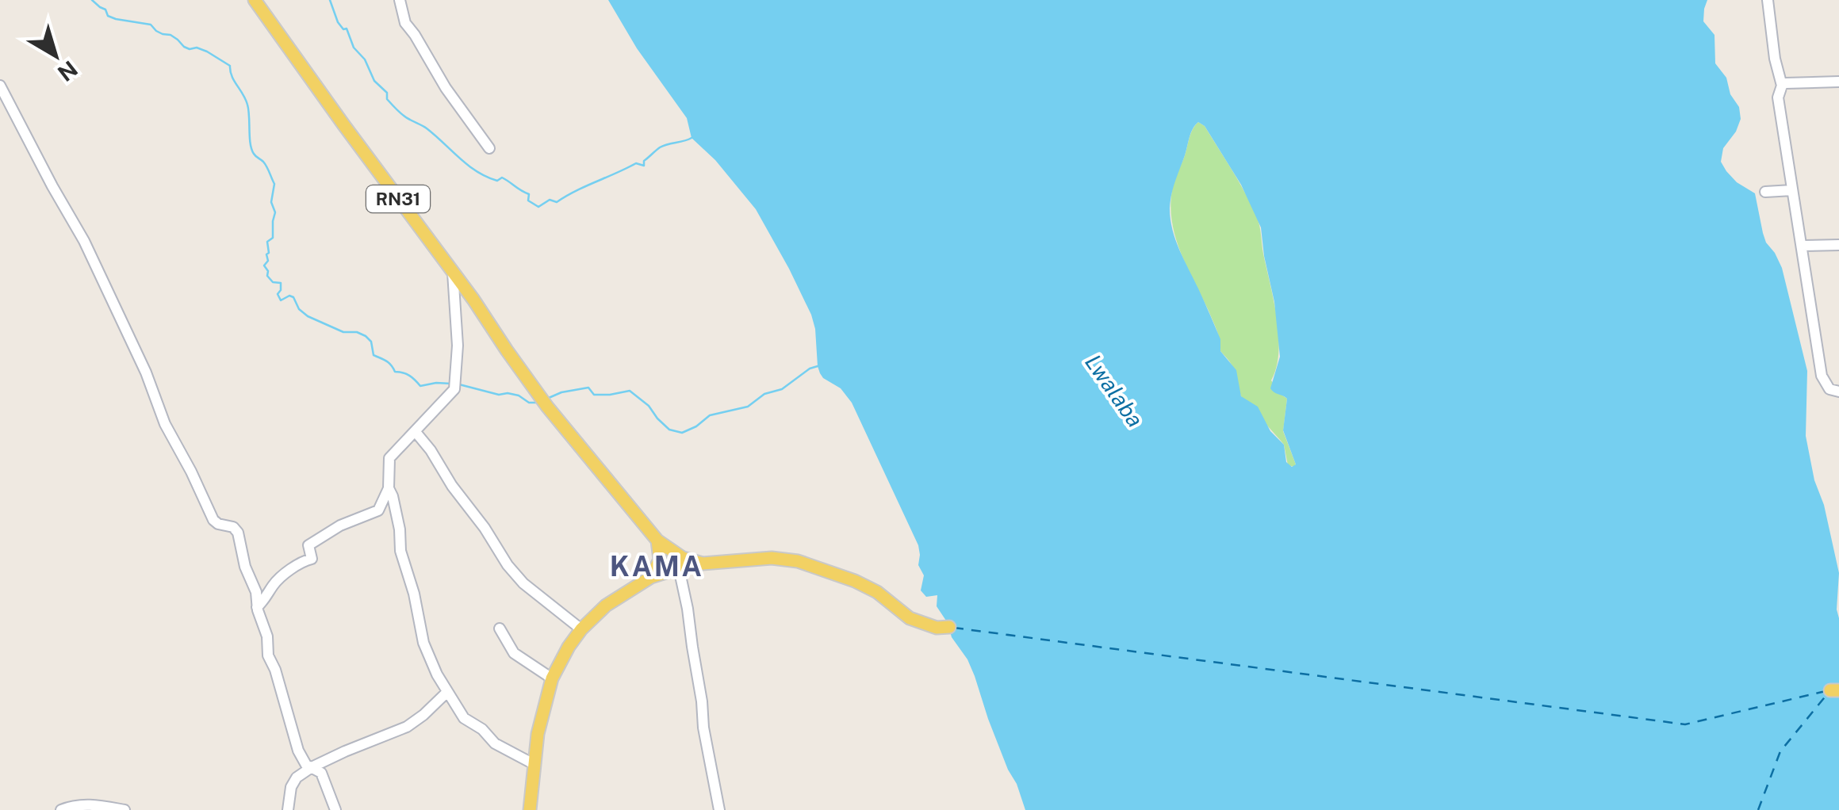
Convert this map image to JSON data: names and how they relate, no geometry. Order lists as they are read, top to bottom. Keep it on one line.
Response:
{"streets":{"main road":["RN31"]},"districts":["KAMA"],"water":["Lwalaba"],"north":"bottom right"}
